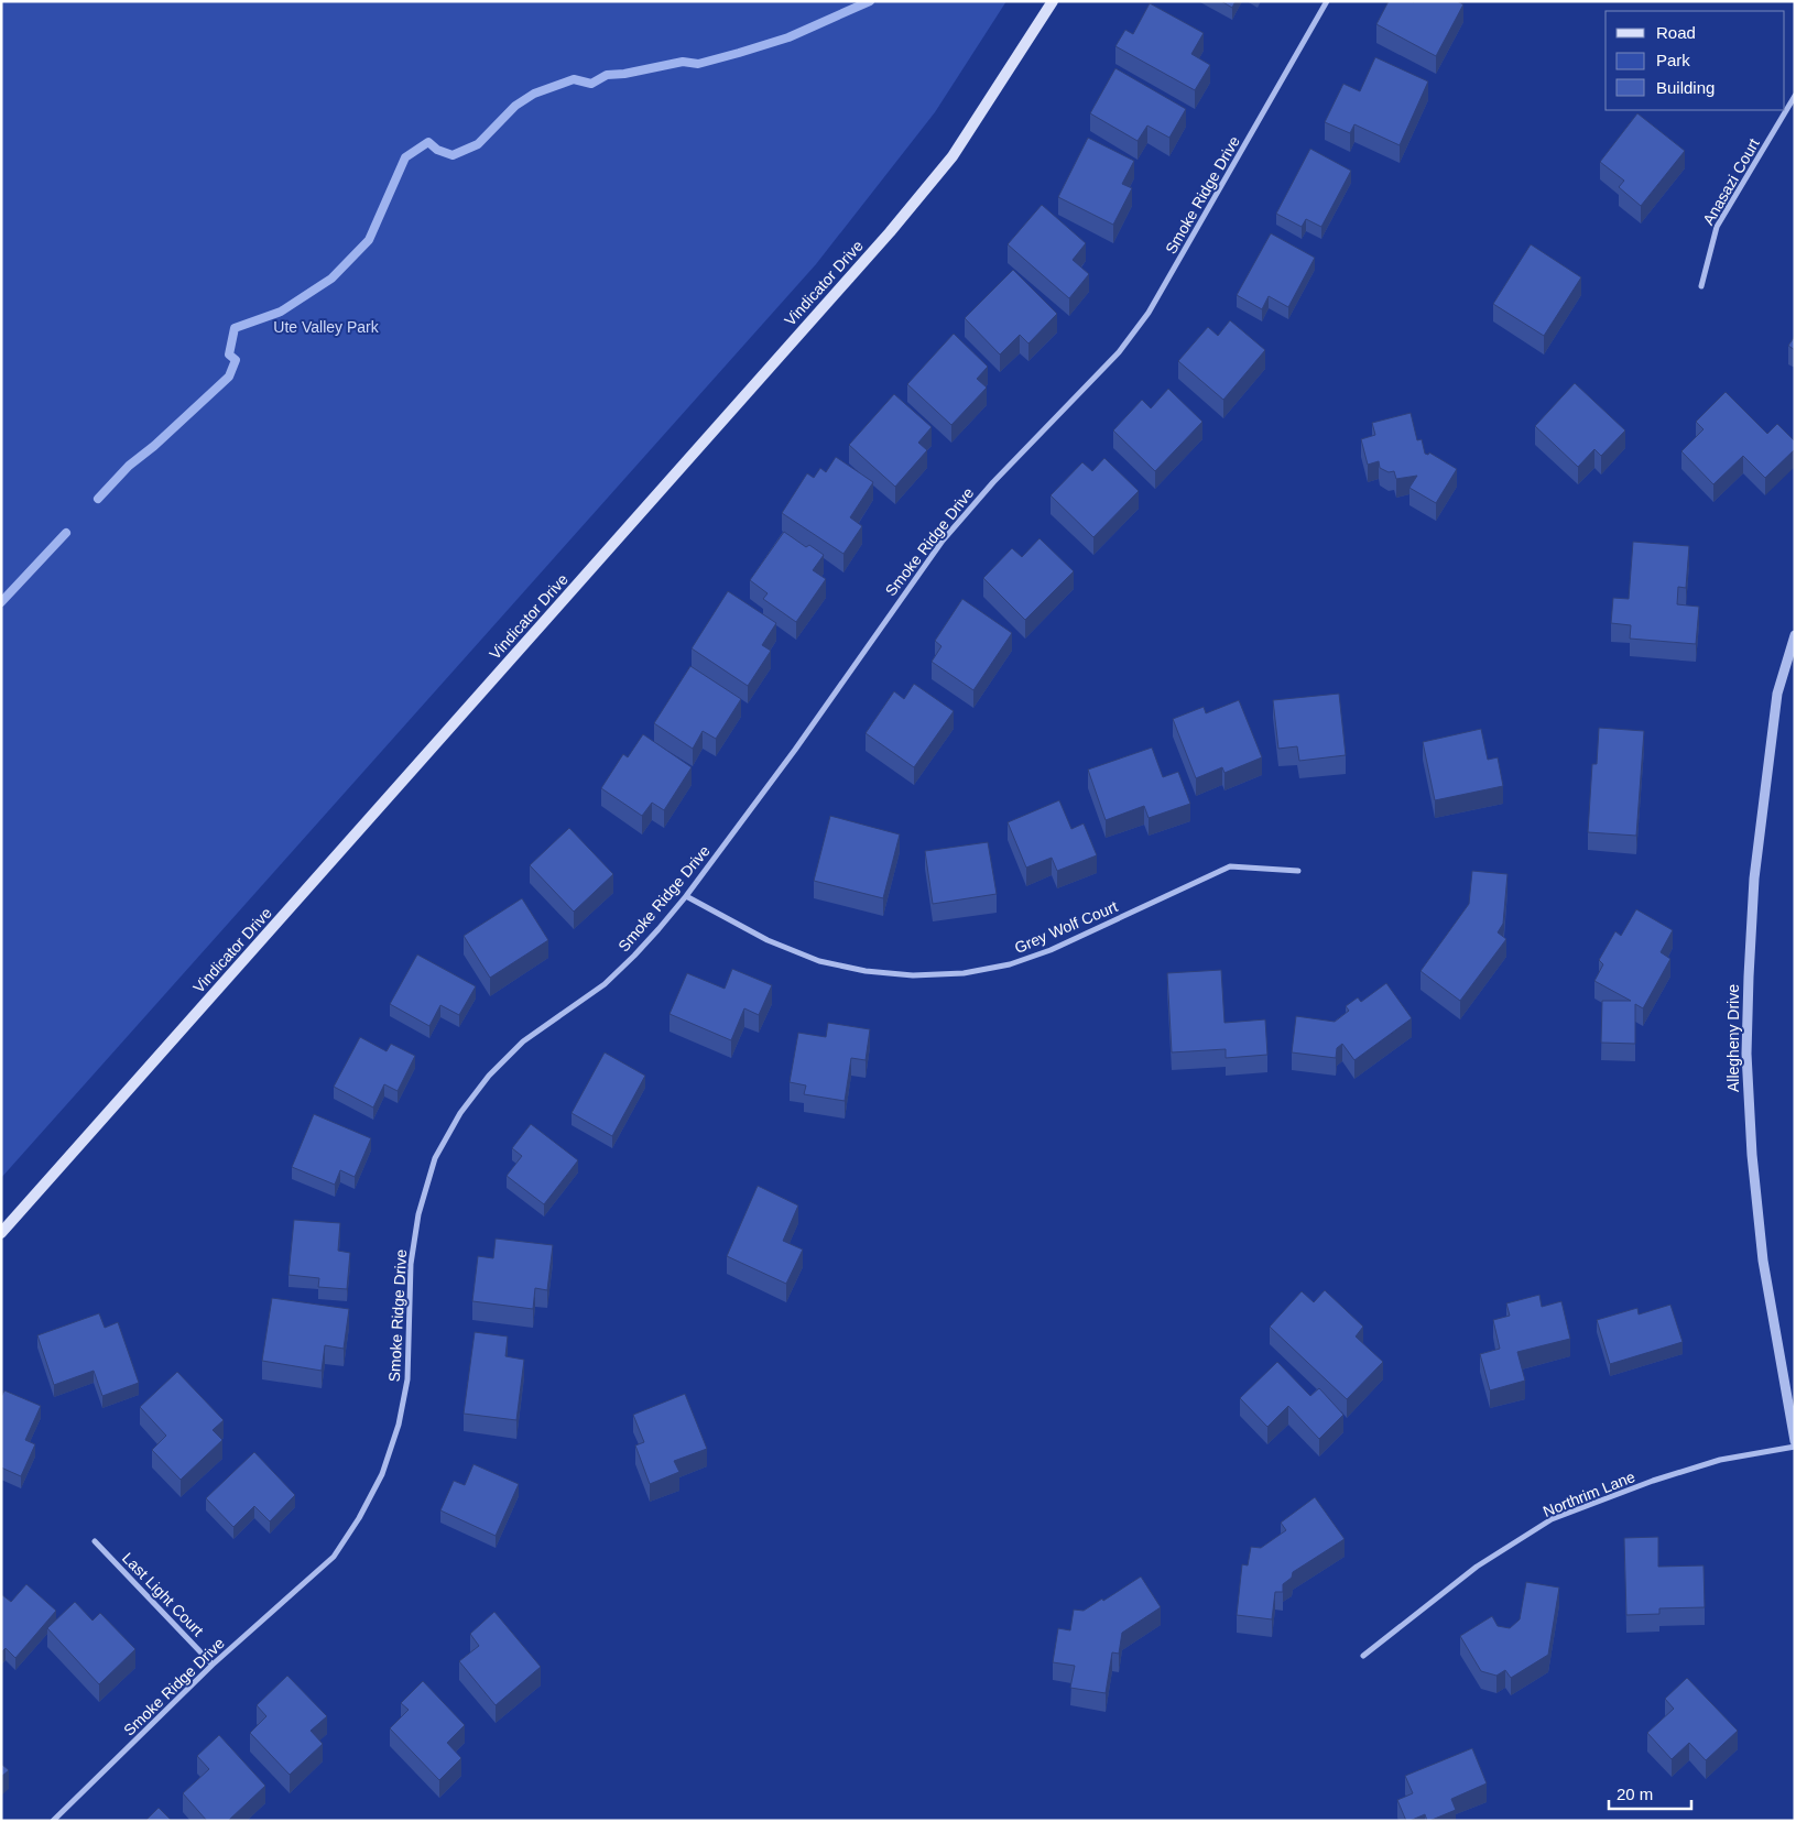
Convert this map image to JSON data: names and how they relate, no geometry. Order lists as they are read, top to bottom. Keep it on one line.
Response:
{"streets":{"main road":["Vindicator Drive"],"street":["Anasazi Court","Smoke Ridge Drive","Grey Wolf Court","Allegheny Drive","Northrim Lane","Last Light Court"]},"crossings":[["Smoke Ridge Drive","Grey Wolf Court"],["Smoke Ridge Drive","Last Light Court"]],"parks":["Ute Valley Park"],"legend":["Road","Park","Building"],"scale_bar":"20 m"}
